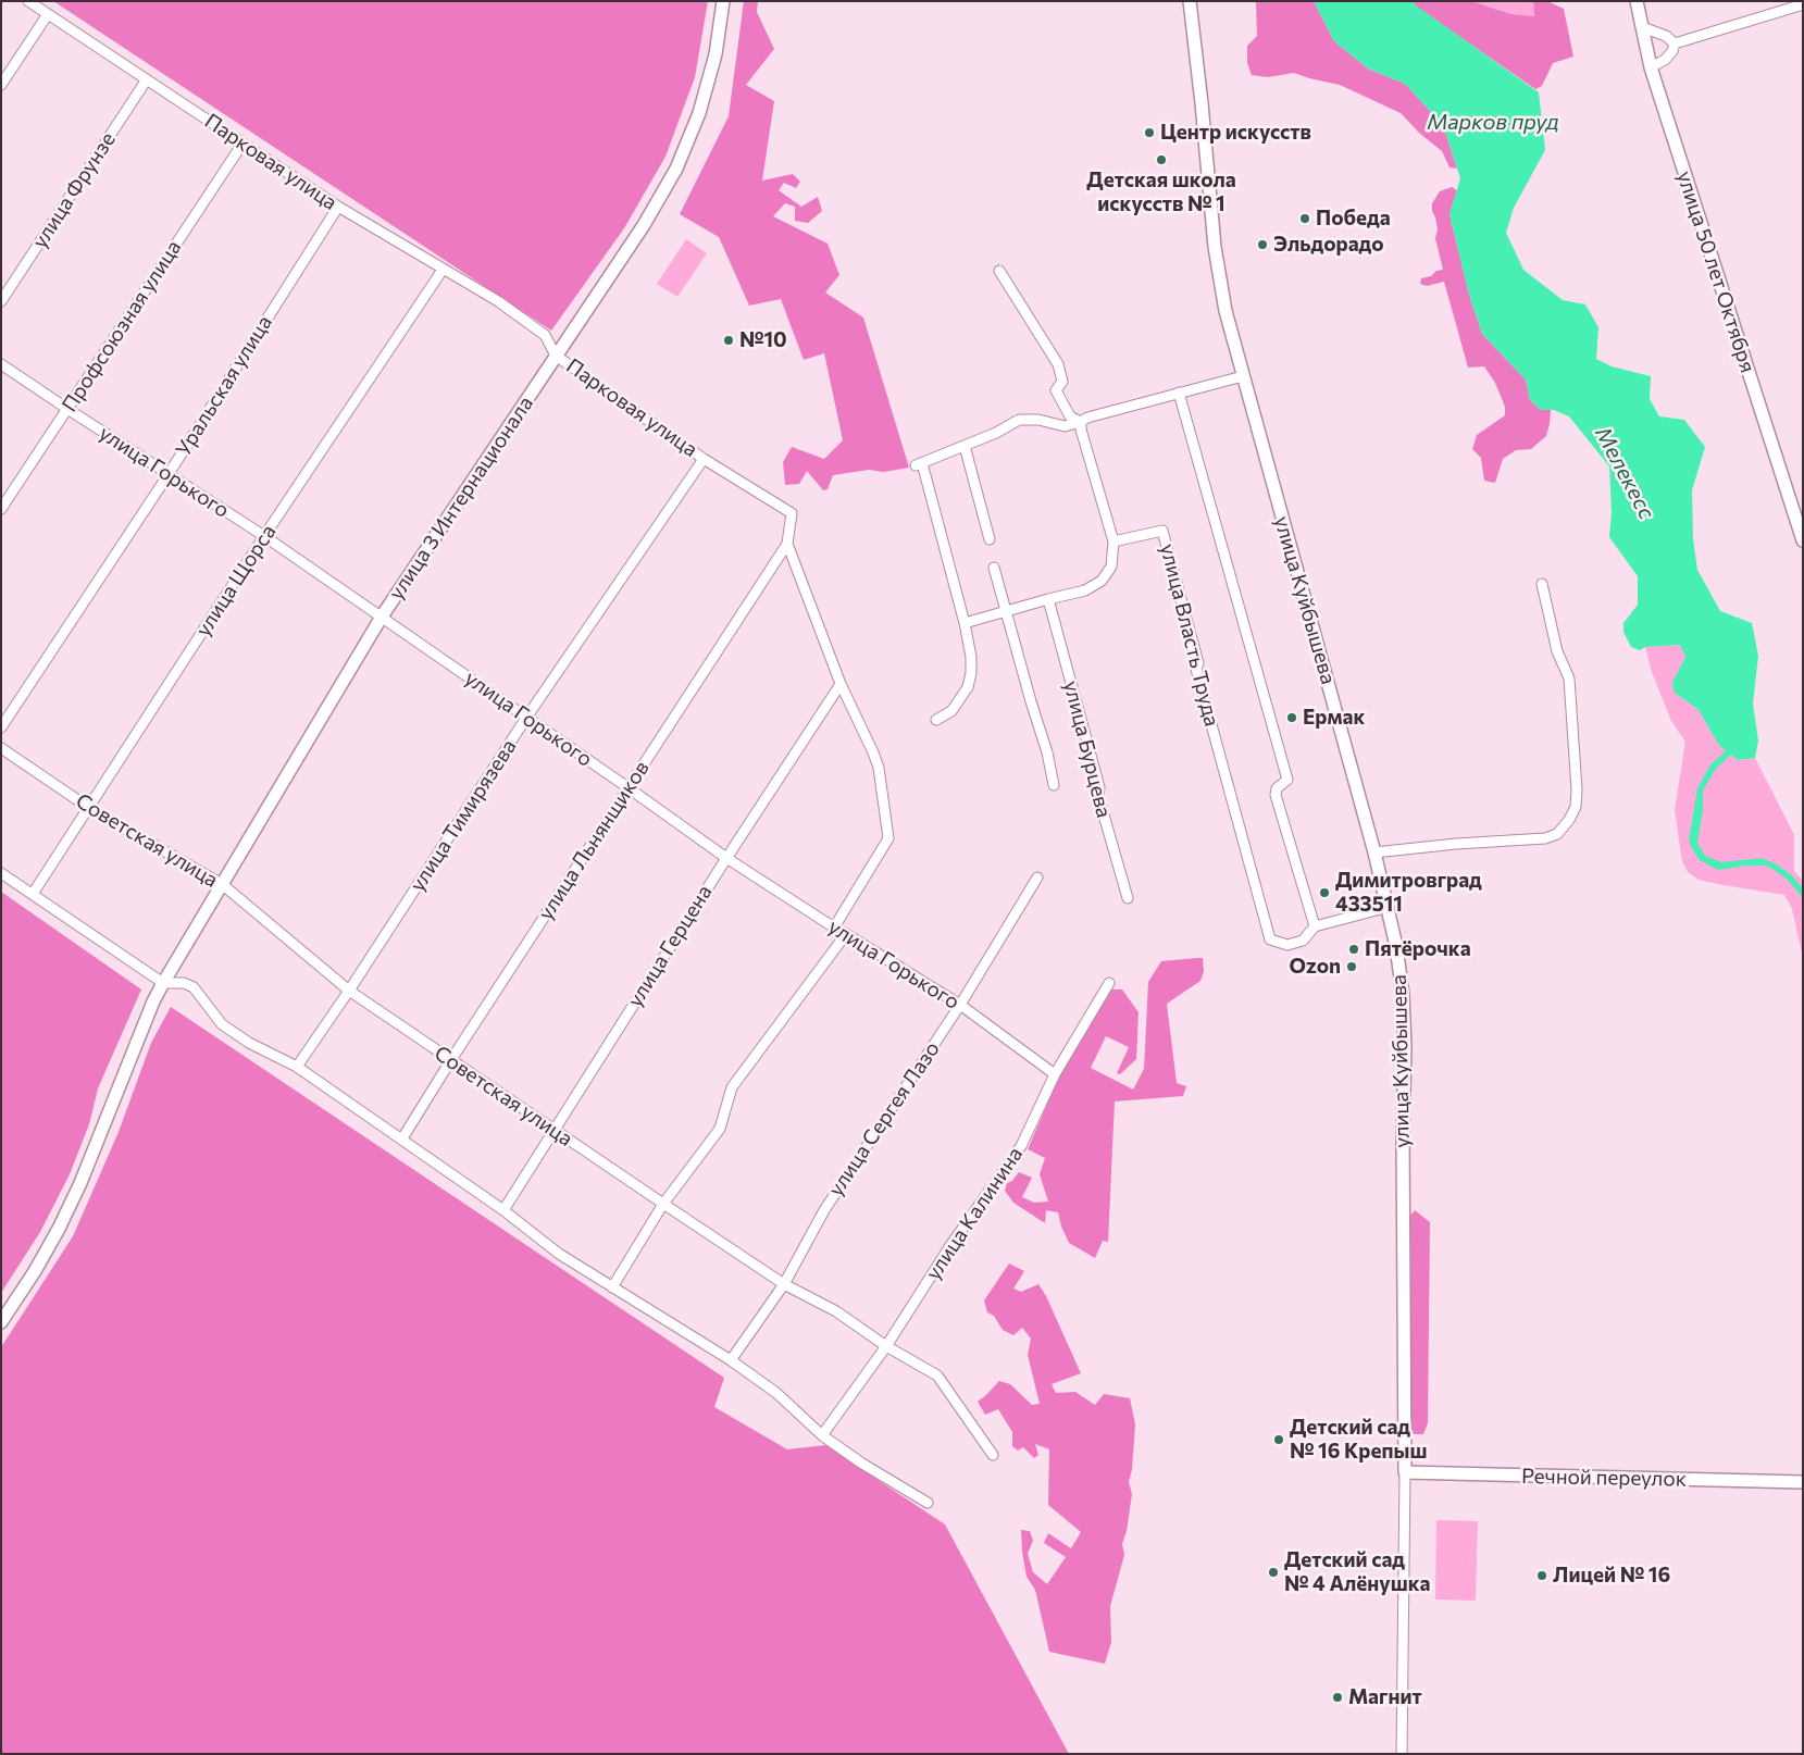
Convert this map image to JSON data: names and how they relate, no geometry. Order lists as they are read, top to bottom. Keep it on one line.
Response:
{"streets":{"main road":["улица 50 лет Октября","улица 3 Интернационала","улица Куйбышева","Речной переулок"],"street":["Парковая улица","улица Фрунзе","Профсоюзная улица","Уральская улица","улица Горького","улица Щорса","улица Власть Труда","улица Бурцева","улица Тимирязева","Советская улица","улица Льнянщиков","улица Герцена","улица Сергея Лазо","улица Калинина"]},"crossings":[["Парковая улица","улица Фрунзе"],["Парковая улица","Профсоюзная улица"],["Парковая улица","Уральская улица"],["Парковая улица","улица Горького"],["Парковая улица","улица 3 Интернационала"],["Парковая улица","улица Щорса"],["Парковая улица","улица Тимирязева"],["Парковая улица","улица Льнянщиков"],["Парковая улица","улица Герцена"],["Профсоюзная улица","улица Горького"],["Уральская улица","улица Горького"],["улица Горького","улица 3 Интернационала"],["улица Горького","улица Щорса"],["улица Горького","улица Тимирязева"],["улица Горького","улица Льнянщиков"],["улица Горького","улица Герцена"],["улица Горького","улица Сергея Лазо"],["улица Горького","улица Калинина"],["улица 3 Интернационала","Советская улица"],["улица Щорса","Советская улица"],["улица Куйбышева","Речной переулок"],["улица Тимирязева","Советская улица"],["Советская улица","улица Льнянщиков"],["Советская улица","улица Герцена"],["Советская улица","улица Сергея Лазо"],["Советская улица","улица Калинина"]],"water":["Марков пруд","Мелекесс"],"places":["Центр искусств","Детская школа искусств № 1","Победа","Эльдорадо","№10","Ермак","Димитровград 433511","Пятёрочка","Ozon","Детский сад № 16 Крепыш","Детский сад № 4 Алёнушка","Лицей № 16","Магнит"]}
